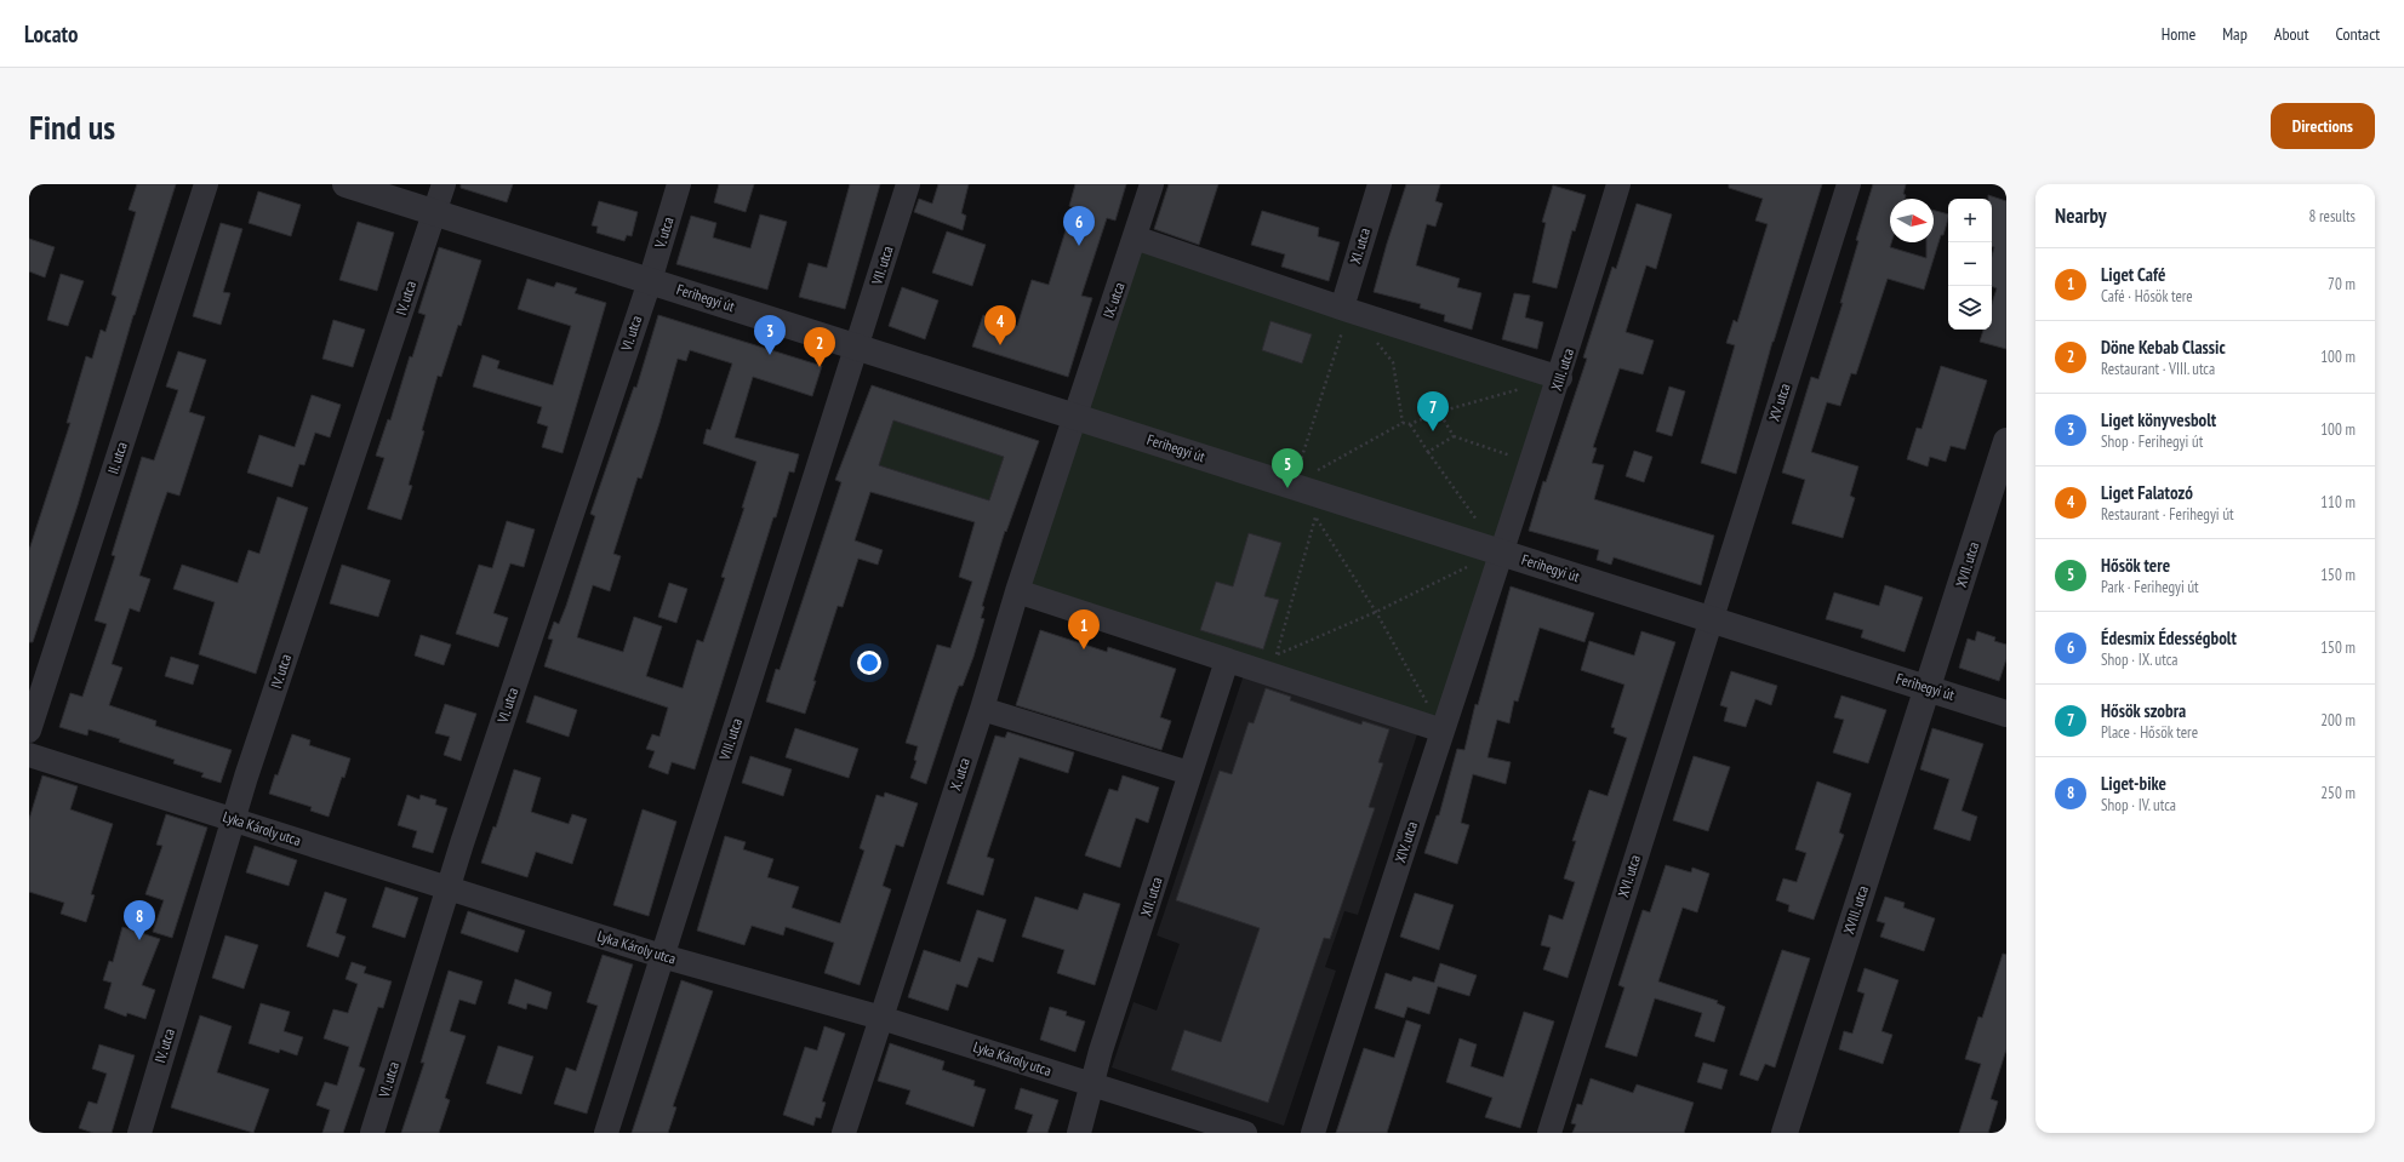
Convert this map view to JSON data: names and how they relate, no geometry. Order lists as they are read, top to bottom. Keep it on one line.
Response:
{"streets":{"street":["V. utca","XI. utca","VII. utca","IV. utca","Ferihegyi út","IX. utca","VI. utca","XIII. utca","XV. utca","II. utca","XVII. utca","VIII. utca","X. utca","Lyka Károly utca","XIV. utca","XVI. utca","XII. utca","XVIII. utca"]},"crossings":[["V. utca","Ferihegyi út"],["V. utca","VI. utca"],["VII. utca","Ferihegyi út"],["VII. utca","VIII. utca"],["IV. utca","Ferihegyi út"],["IV. utca","Lyka Károly utca"],["Ferihegyi út","IX. utca"],["Ferihegyi út","VI. utca"],["Ferihegyi út","XIII. utca"],["Ferihegyi út","XV. utca"],["Ferihegyi út","XVII. utca"],["Ferihegyi út","VIII. utca"],["Ferihegyi út","X. utca"],["Ferihegyi út","XIV. utca"],["Ferihegyi út","XVI. utca"],["Ferihegyi út","XVIII. utca"],["IX. utca","X. utca"],["VI. utca","Lyka Károly utca"],["XIII. utca","XIV. utca"],["XV. utca","XVI. utca"],["XVII. utca","XVIII. utca"],["VIII. utca","Lyka Károly utca"],["X. utca","Lyka Károly utca"],["Lyka Károly utca","XII. utca"]],"north":"right","page":{"header":"Locato","nav":["Home","Map","About","Contact"],"buttons":"Directions","title":"Find us","heading":["Nearby","8 results"],"map_buttons":["+","−"],"pins":["6","4","3","2","7","5","1","8"],"list":[{"mark":"1","name":"Liget Café","note":"Café · Hősök tere","value":"70 m"},{"mark":"2","name":"Döne Kebab Classic","note":"Restaurant · VIII. utca","value":"100 m"},{"mark":"3","name":"Liget könyvesbolt","note":"Shop · Ferihegyi út","value":"100 m"},{"mark":"4","name":"Liget Falatozó","note":"Restaurant · Ferihegyi út","value":"110 m"},{"mark":"5","name":"Hősök tere","note":"Park · Ferihegyi út","value":"150 m"},{"mark":"6","name":"Édesmix Édességbolt","note":"Shop · IX. utca","value":"150 m"},{"mark":"7","name":"Hősök szobra","note":"Place · Hősök tere","value":"200 m"},{"mark":"8","name":"Liget-bike","note":"Shop · IV. utca","value":"250 m"}]}}
